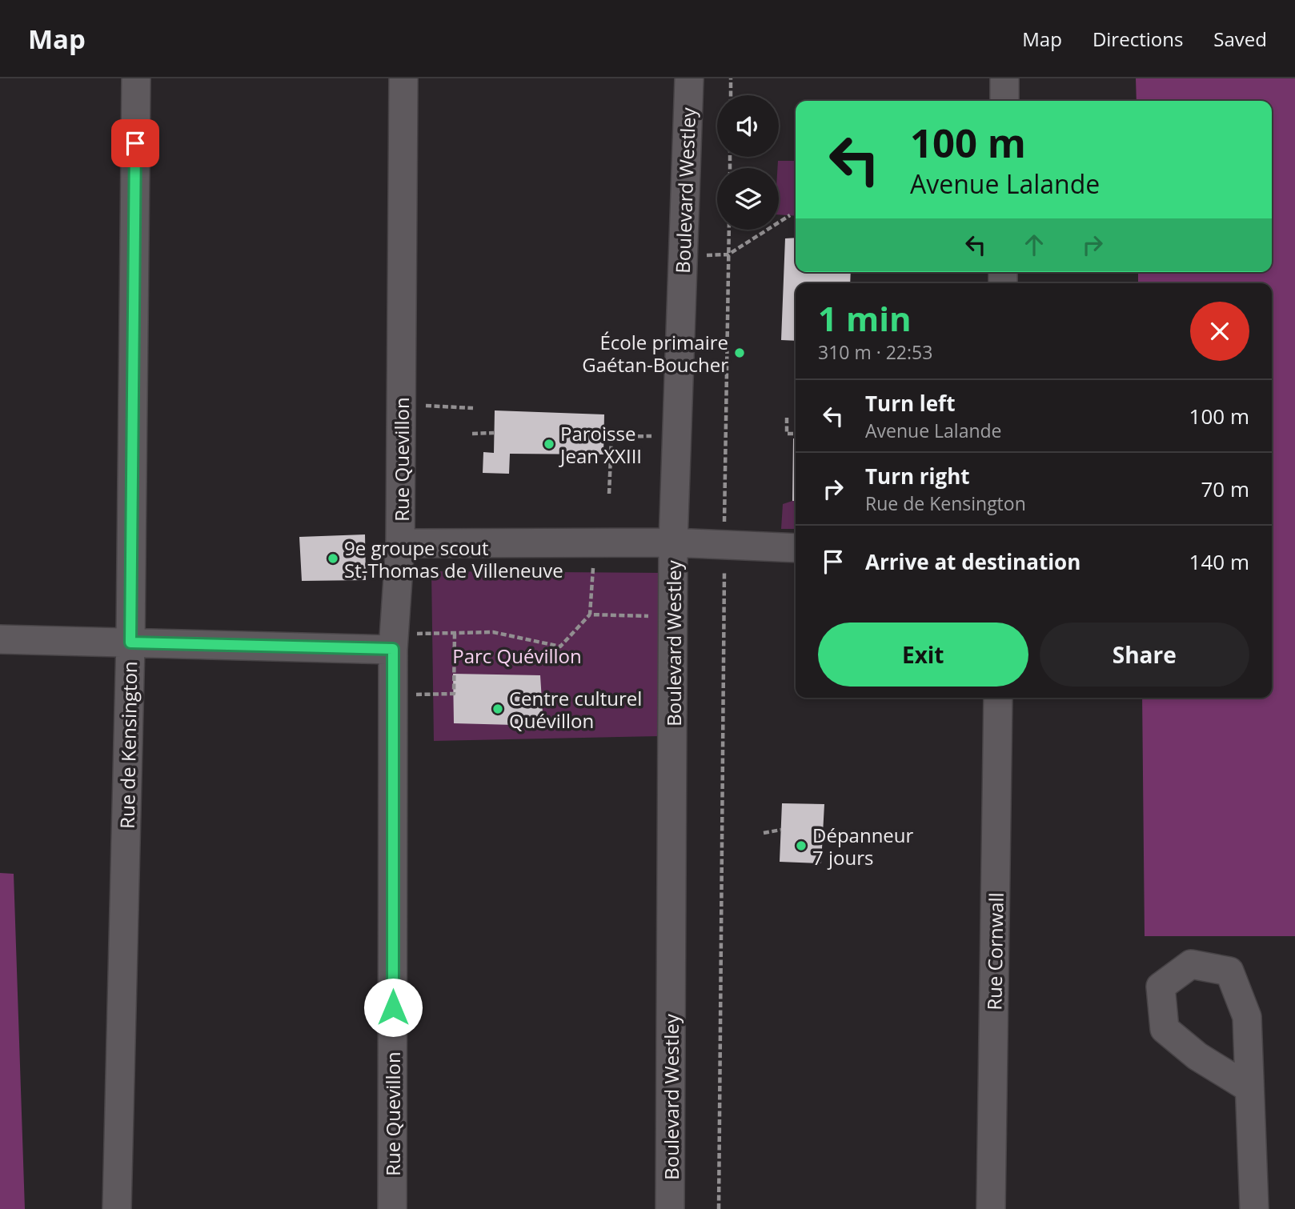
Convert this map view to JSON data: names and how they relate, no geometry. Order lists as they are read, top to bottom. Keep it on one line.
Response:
{"streets":{"street":["Boulevard Westley","Rue Quevillon","Rue de Kensington","Rue Cornwall"]},"parks":["Parc Quévillon"],"places":["École primaire Gaétan-Boucher","Paroisse Jean XXIII","9e groupe scout St-Thomas de Villeneuve","Centre culturel Quévillon","Dépanneur 7 jours"],"page":{"header":"Map","nav":["Map","Directions","Saved"],"turn":["100 m","Avenue Lalande"],"heading":["1 min","310 m · 22:53"],"list":[{"name":"Turn left","note":"Avenue Lalande","value":"100 m"},{"name":"Turn right","note":"Rue de Kensington","value":"70 m"},{"name":"Arrive at destination","value":"140 m"}],"buttons":["Exit","Share"]}}
